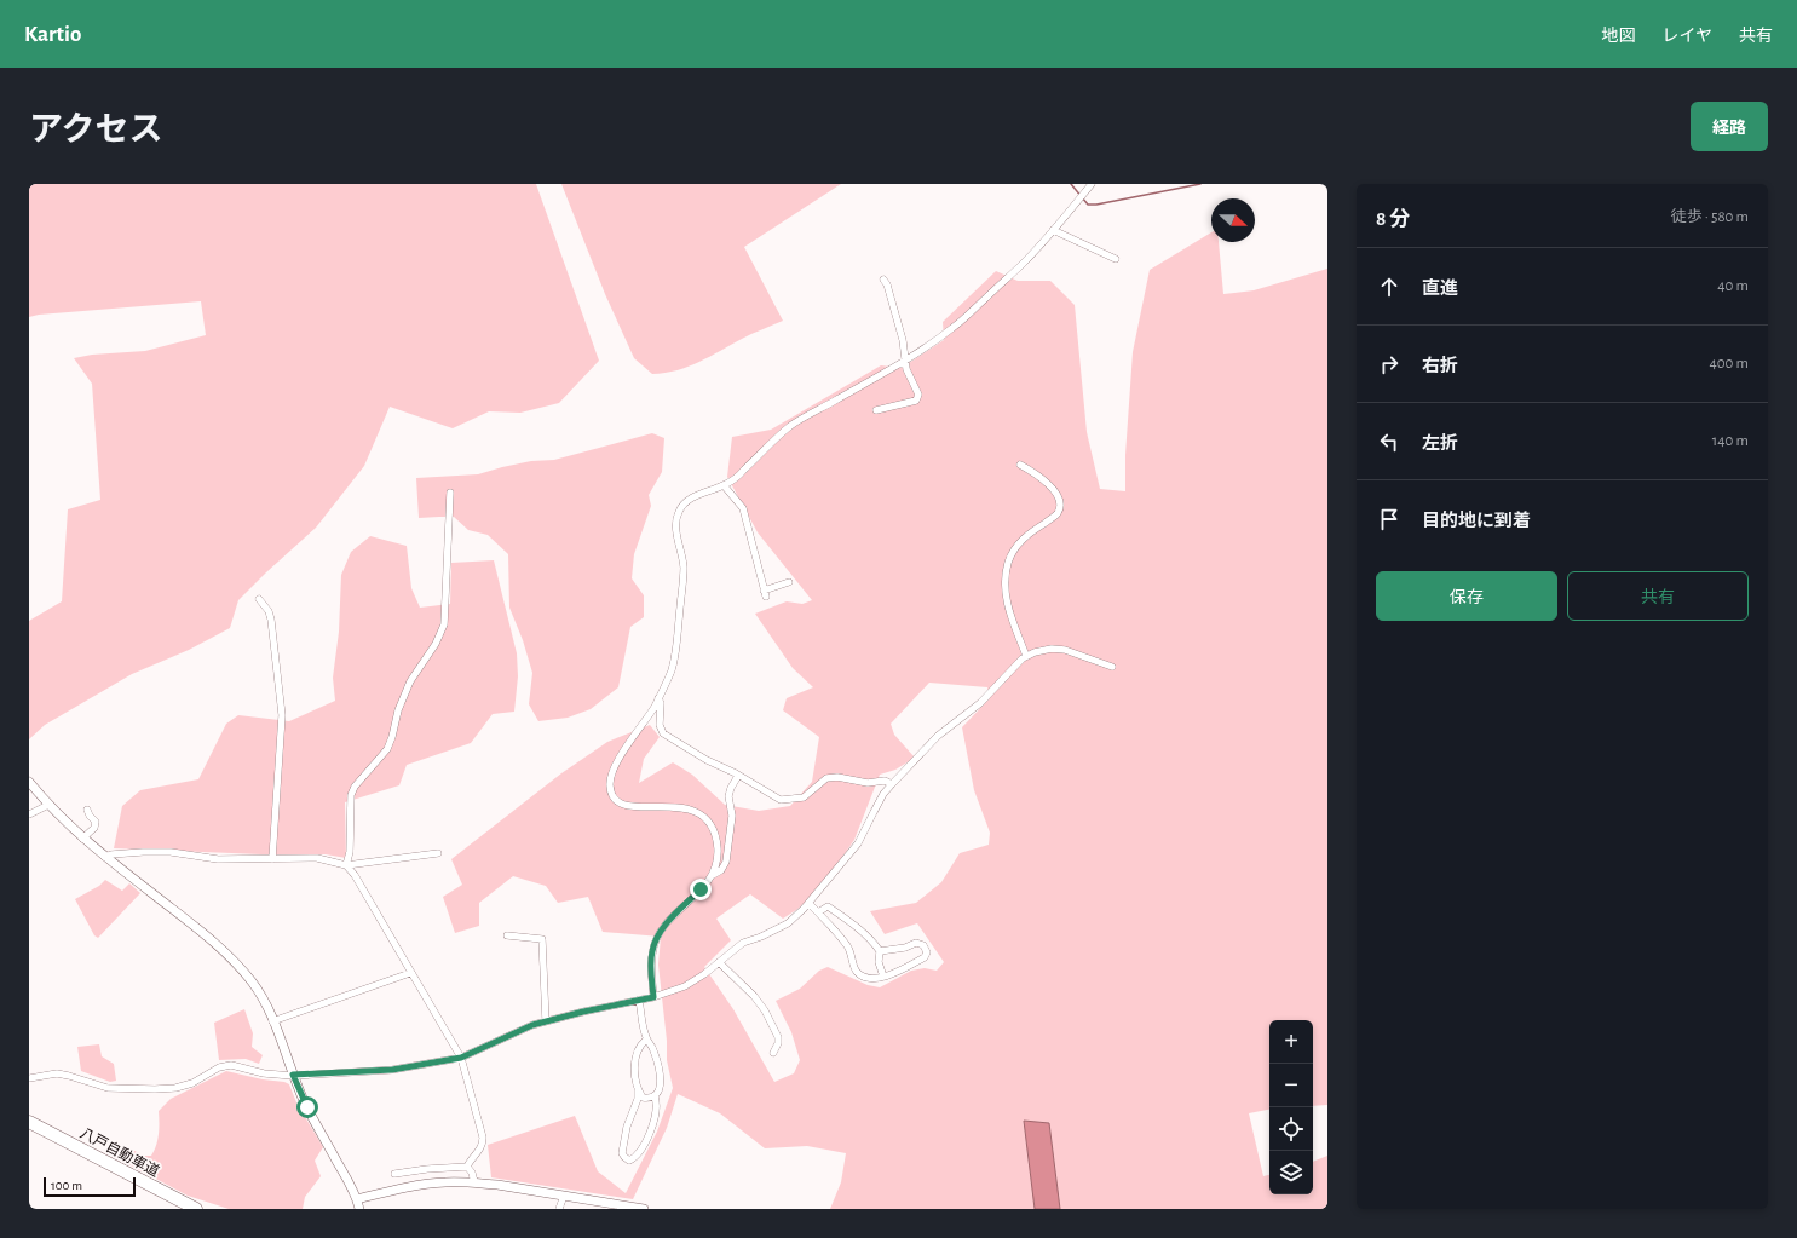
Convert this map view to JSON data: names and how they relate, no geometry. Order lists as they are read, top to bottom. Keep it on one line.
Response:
{"streets":{"highway":["八戸自動車道"]},"scale_bar":"100 m","north":"right","page":{"header":"Kartio","nav":["地図","レイヤ","共有"],"title":"アクセス","buttons":["経路",["保存","共有"]],"heading":["8 分","徒歩 · 580 m"],"list":[["直進","40 m"],["右折","400 m"],["左折","140 m"],"目的地に到着"],"map_buttons":["+","−"],"scale":"100 m"}}
